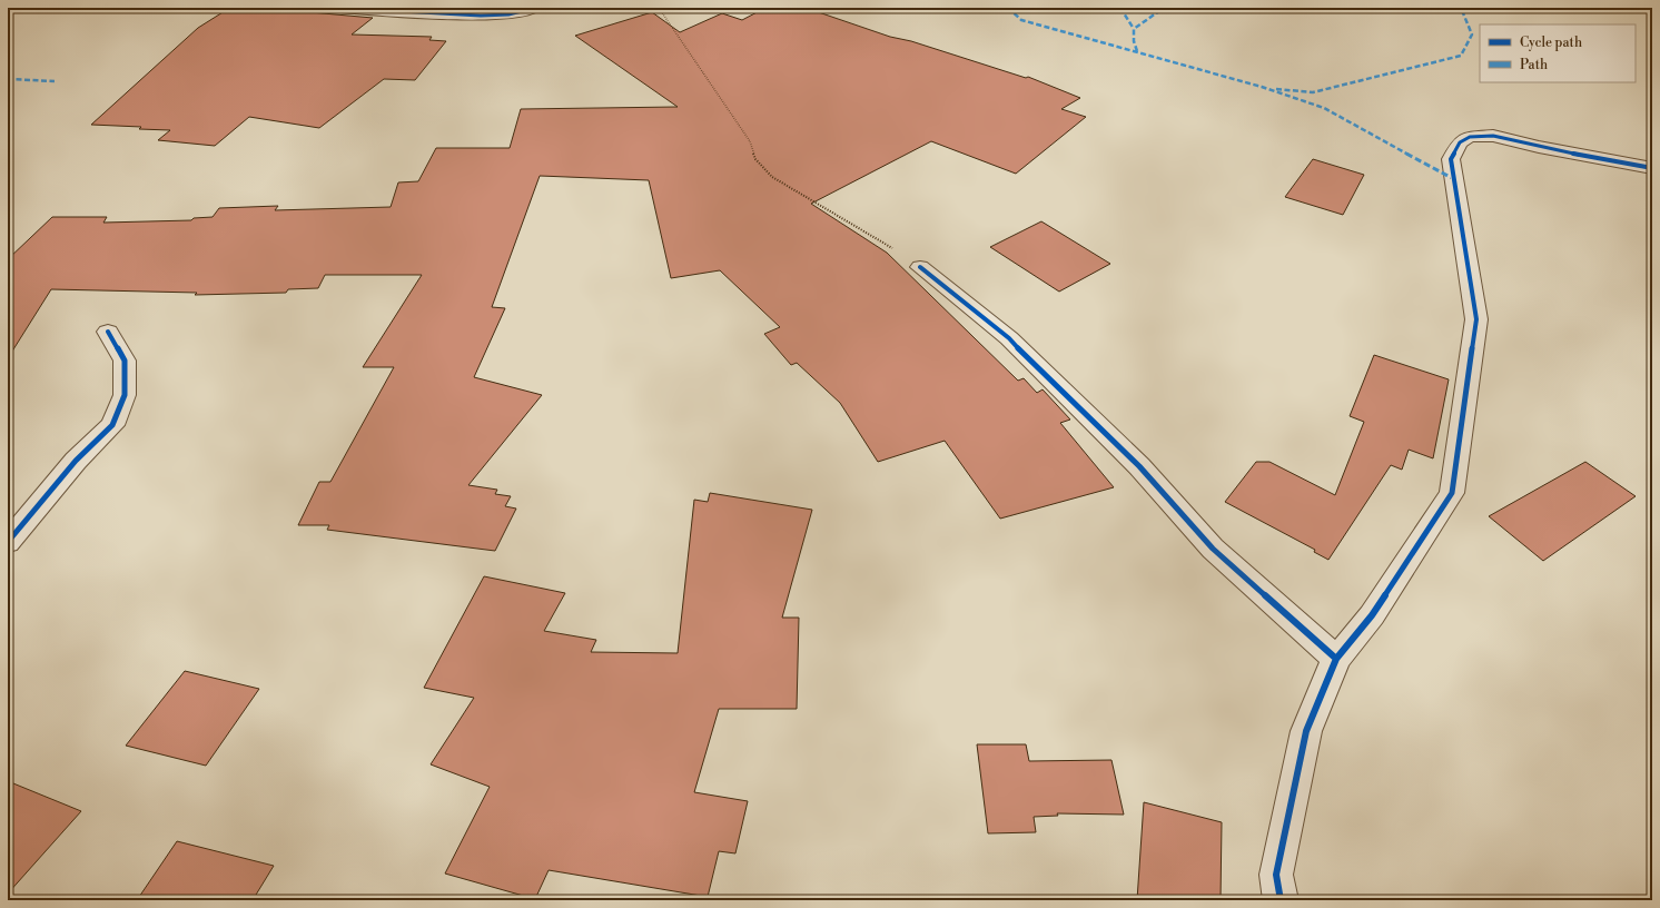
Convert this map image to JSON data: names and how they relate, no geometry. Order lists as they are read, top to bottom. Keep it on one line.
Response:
{"legend":["Cycle path","Path"]}
